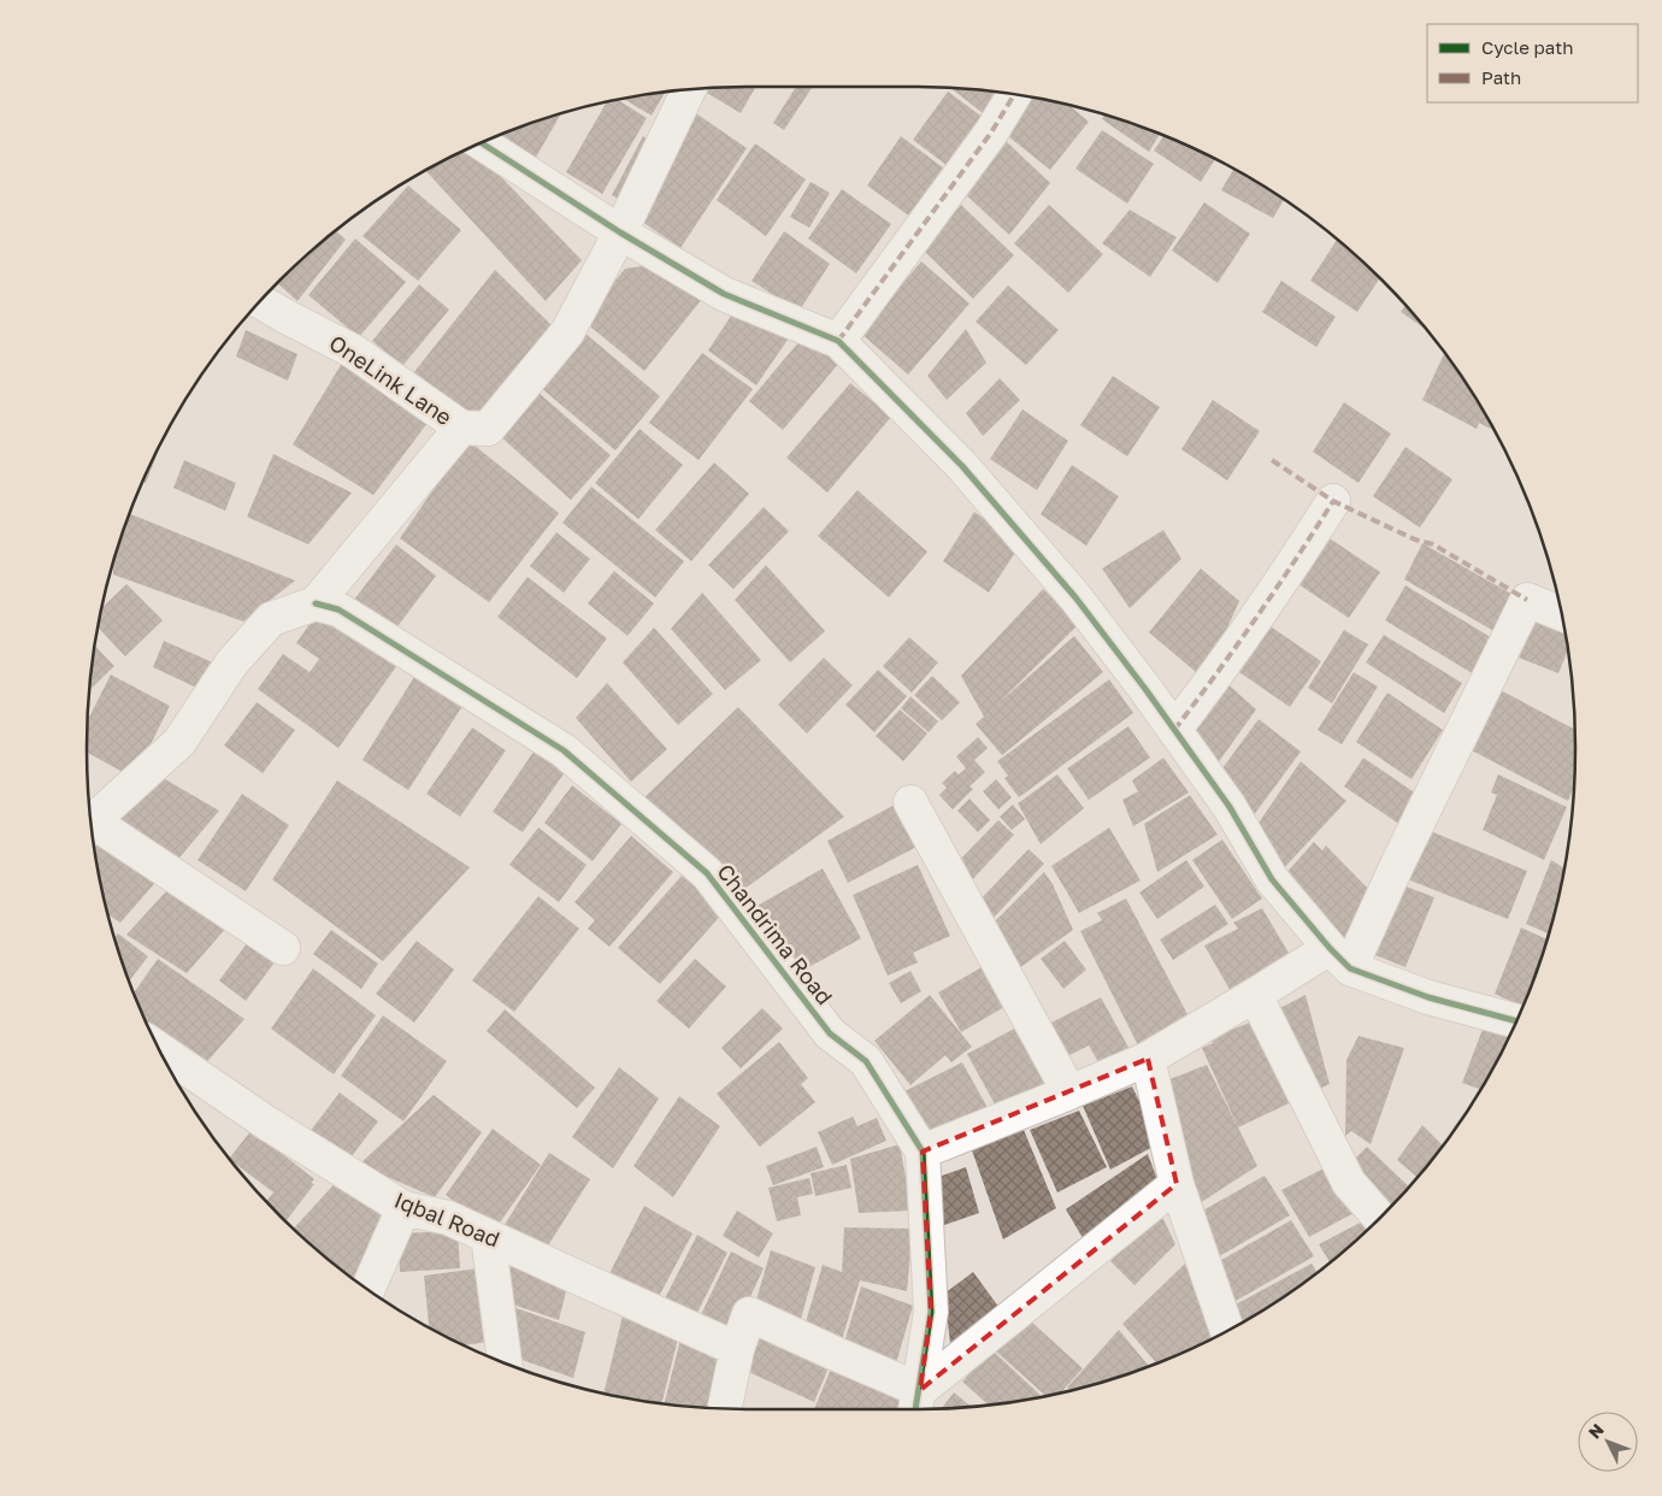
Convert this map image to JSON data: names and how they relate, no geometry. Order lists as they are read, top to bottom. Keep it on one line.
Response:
{"streets":{"street":["OneLink Lane","Chandrima Road","Iqbal Road"]},"legend":["Cycle path","Path"],"north":"top left"}
